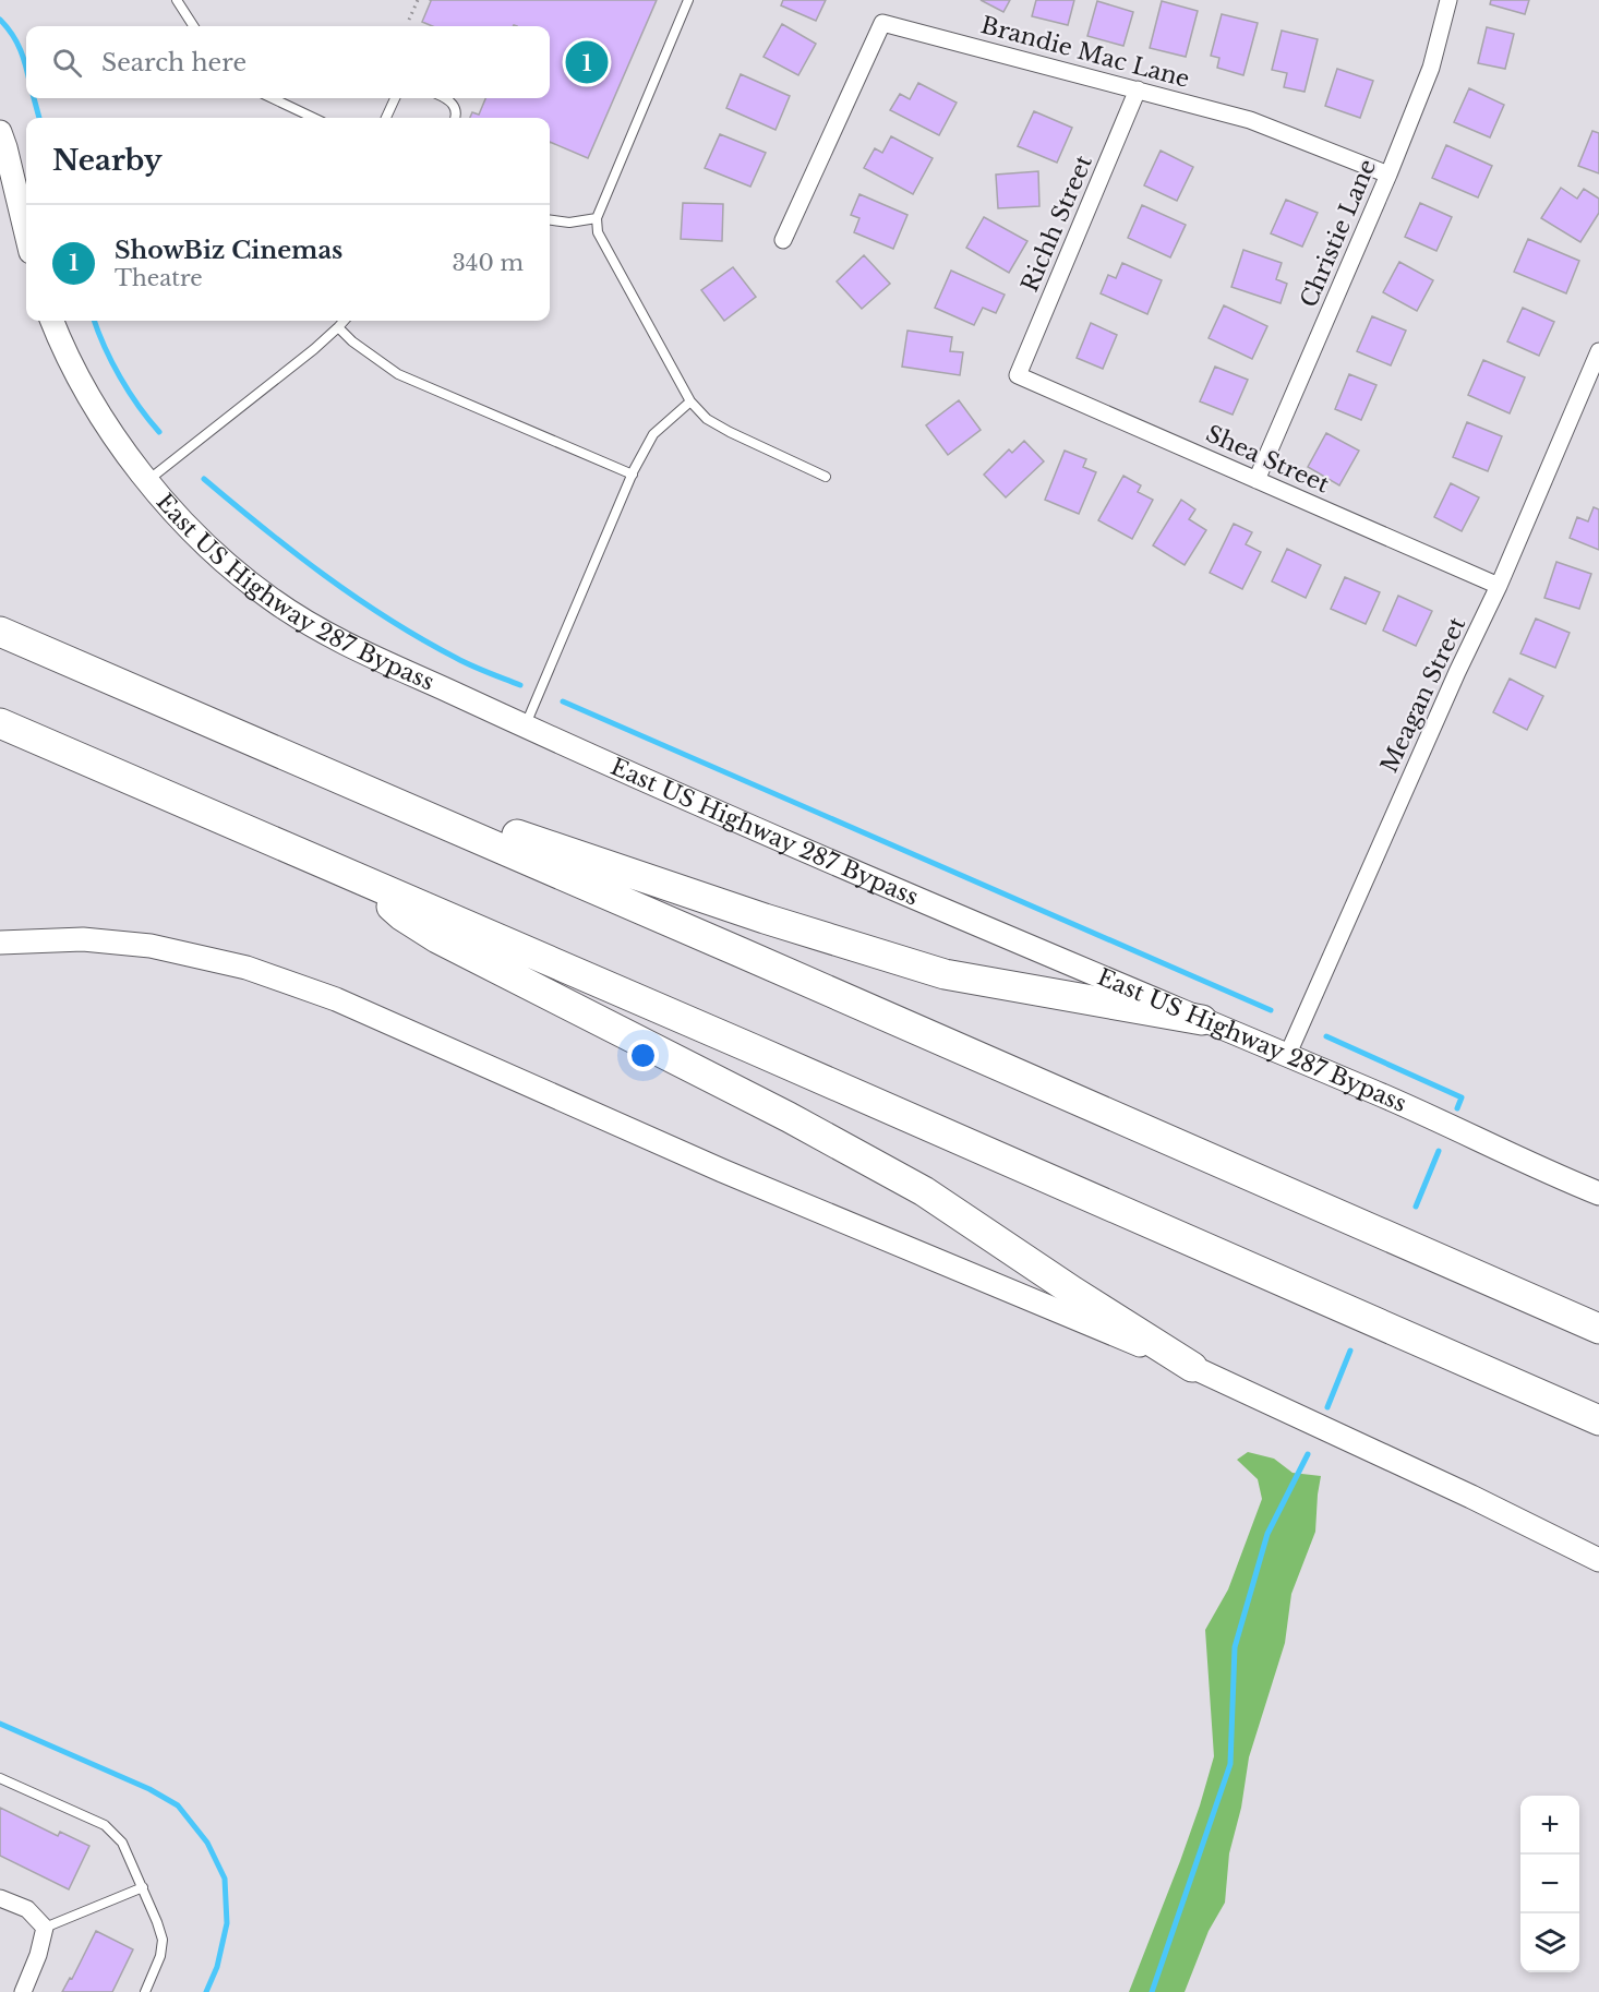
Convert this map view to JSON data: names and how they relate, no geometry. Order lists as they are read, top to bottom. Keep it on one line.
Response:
{"streets":{"main road":["East US Highway 287 Bypass"],"street":["Brandie Mac Lane","Richh Street","Christie Lane","Shea Street","Meagan Street"]},"crossings":[["Brandie Mac Lane","Richh Street"],["Brandie Mac Lane","Christie Lane"],["Richh Street","Shea Street"],["Christie Lane","Shea Street"],["Shea Street","Meagan Street"],["East US Highway 287 Bypass","Meagan Street"]],"page":{"search":"Search here","pins":"1","heading":"Nearby","list":[{"mark":"1","name":"ShowBiz Cinemas","note":"Theatre","value":"340 m"}],"map_buttons":["+","−"]}}
